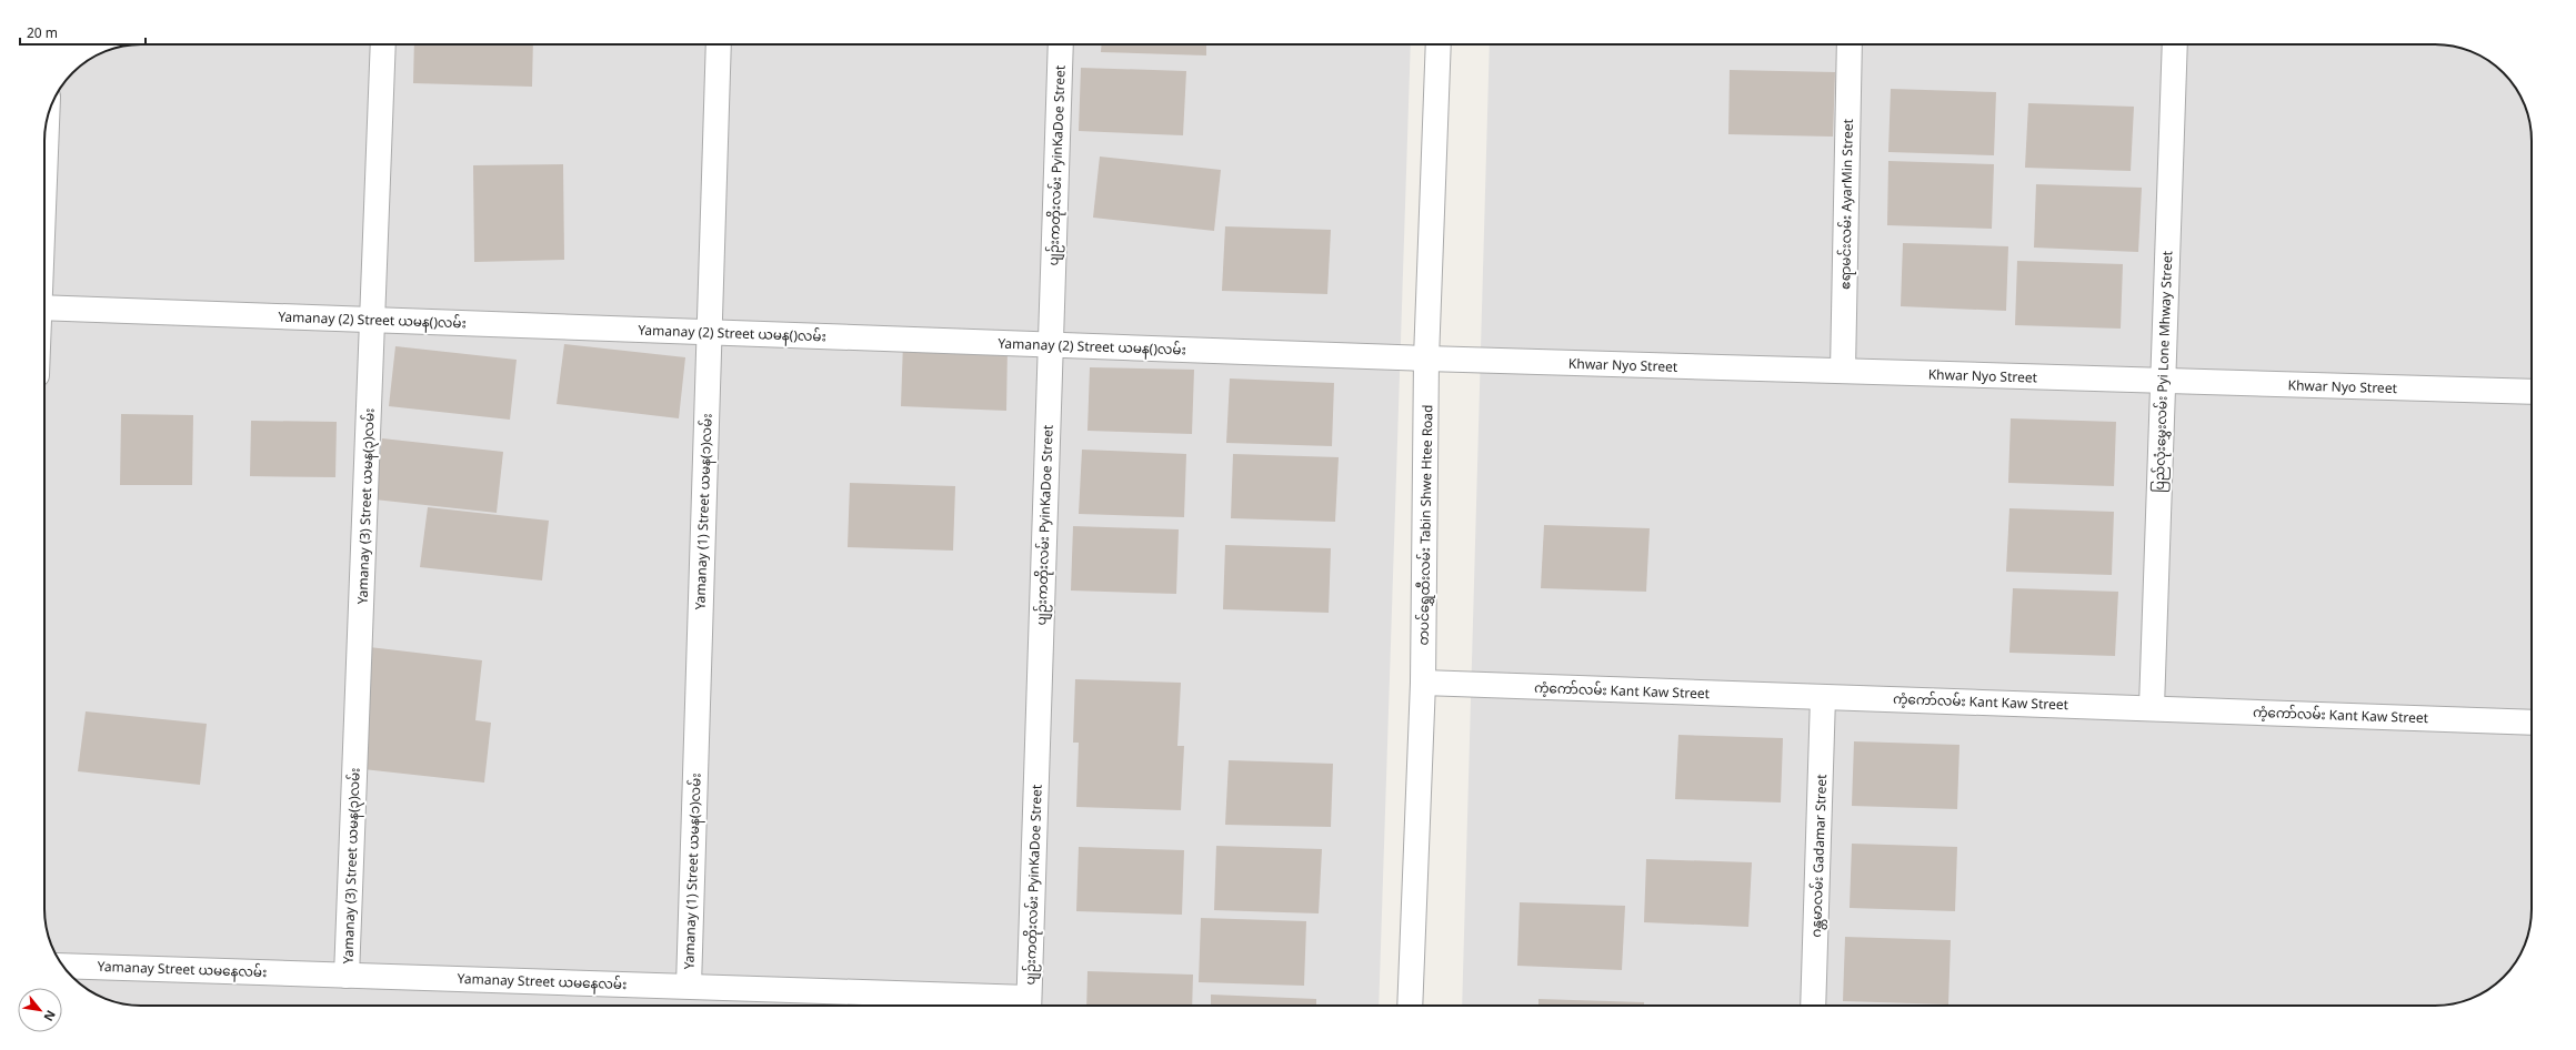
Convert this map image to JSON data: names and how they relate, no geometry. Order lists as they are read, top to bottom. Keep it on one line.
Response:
{"streets":{"street":["ပျဉ်းကတိုးလမ်း PyinKaDoe Street","ဧရာမင်းလမ်း AyarMin Street","Yamanay (2) Street ယမန()လမ်း","Khwar Nyo Street","ပြည်လုံးမွှေးလမ်း Pyi Lone Mhway Street","Yamanay (3) Street ယမန(၃)လမ်း","Yamanay (1) Street ယမန(၁)လမ်း","တပင်ရွှေထီးလမ်း Tabin Shwe Htee Road","ကံ့ကော်လမ်း Kant Kaw Street","ဂန္တမာလမ်း Gadamar Street","Yamanay Street ယမနေလမ်း"]},"crossings":[["ပျဉ်းကတိုးလမ်း PyinKaDoe Street","Yamanay (2) Street ယမန()လမ်း"],["ပျဉ်းကတိုးလမ်း PyinKaDoe Street","Yamanay Street ယမနေလမ်း"],["ဧရာမင်းလမ်း AyarMin Street","Khwar Nyo Street"],["Yamanay (2) Street ယမန()လမ်း","Khwar Nyo Street"],["Yamanay (2) Street ယမန()လမ်း","Yamanay (3) Street ယမန(၃)လမ်း"],["Yamanay (2) Street ယမန()လမ်း","Yamanay (1) Street ယမန(၁)လမ်း"],["Yamanay (2) Street ယမန()လမ်း","တပင်ရွှေထီးလမ်း Tabin Shwe Htee Road"],["Khwar Nyo Street","ပြည်လုံးမွှေးလမ်း Pyi Lone Mhway Street"],["Khwar Nyo Street","တပင်ရွှေထီးလမ်း Tabin Shwe Htee Road"],["ပြည်လုံးမွှေးလမ်း Pyi Lone Mhway Street","ကံ့ကော်လမ်း Kant Kaw Street"],["Yamanay (3) Street ယမန(၃)လမ်း","Yamanay Street ယမနေလမ်း"],["Yamanay (1) Street ယမန(၁)လမ်း","Yamanay Street ယမနေလမ်း"],["တပင်ရွှေထီးလမ်း Tabin Shwe Htee Road","ကံ့ကော်လမ်း Kant Kaw Street"],["ကံ့ကော်လမ်း Kant Kaw Street","ဂန္တမာလမ်း Gadamar Street"]],"scale_bar":"20 m","north":"bottom right"}
